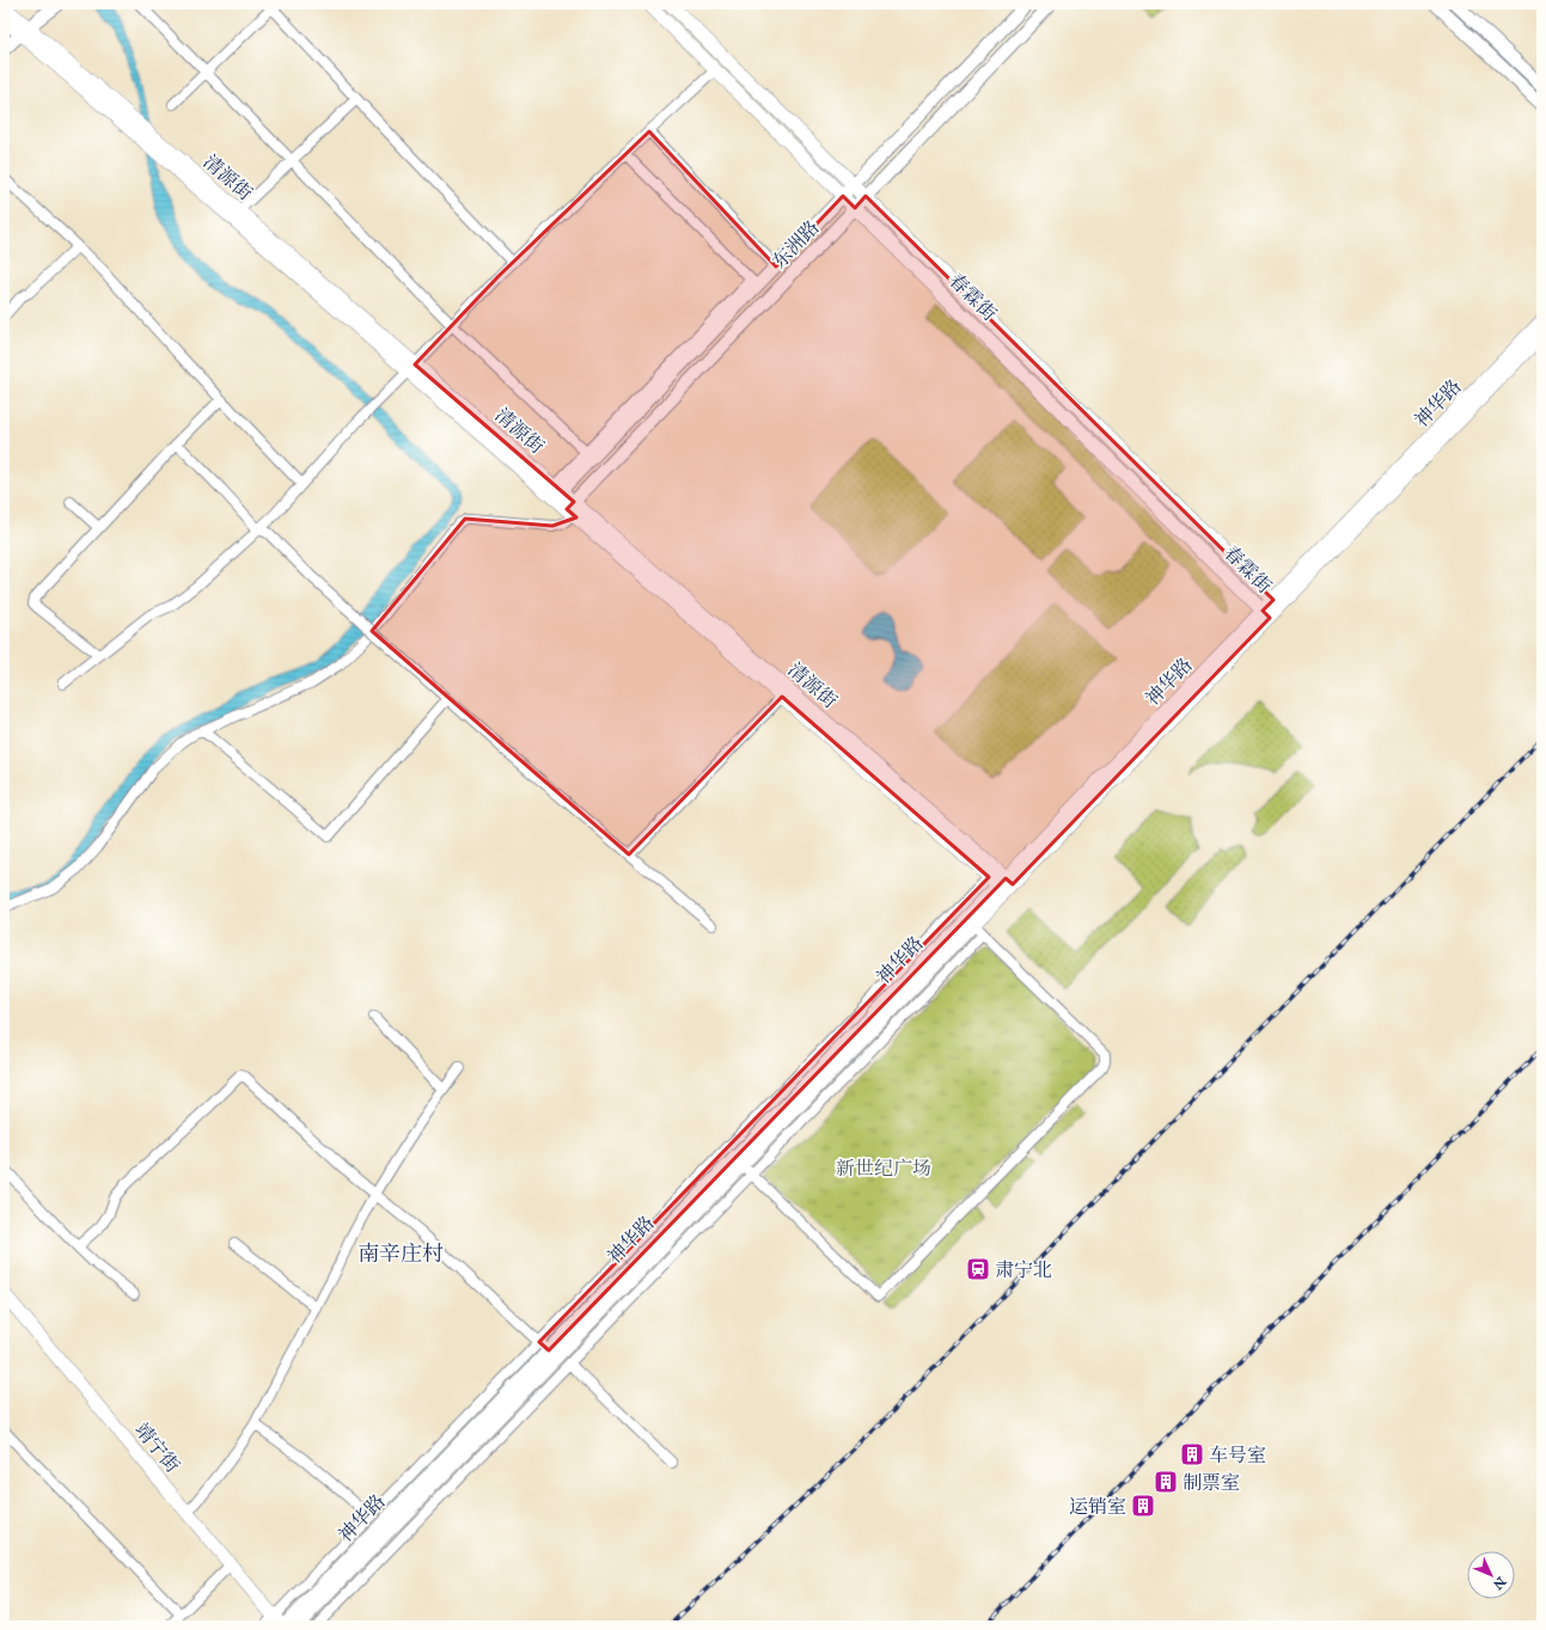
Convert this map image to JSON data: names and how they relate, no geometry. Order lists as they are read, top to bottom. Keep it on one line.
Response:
{"streets":{"main road":["清源街","春霖街","神华路","靖宁街"],"street":["东洲路"]},"crossings":[["清源街","东洲路"],["清源街","神华路"],["东洲路","春霖街"],["春霖街","神华路"],["神华路","靖宁街"]],"districts":["南辛庄村"],"parks":["新世纪广场"],"places":{"station":["肃宁北"],"building":["车号室","制票室","运销室"]},"north":"bottom right"}
